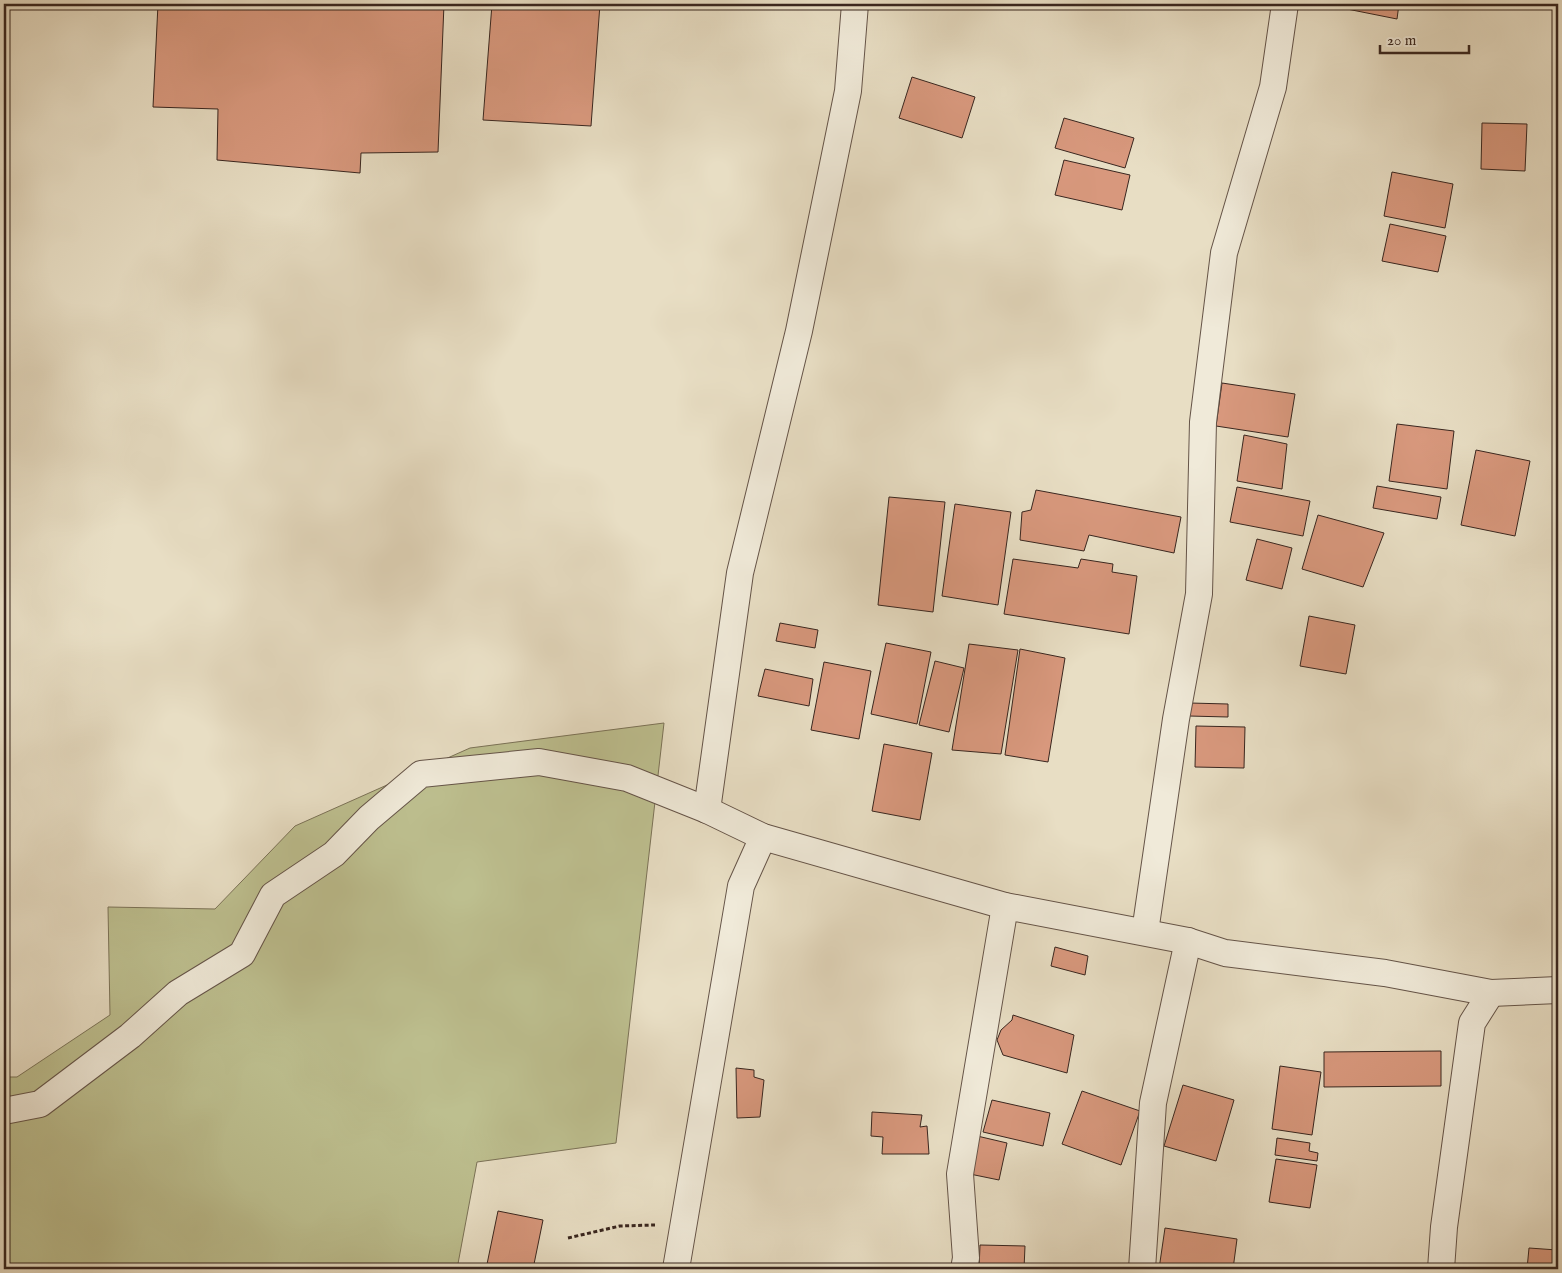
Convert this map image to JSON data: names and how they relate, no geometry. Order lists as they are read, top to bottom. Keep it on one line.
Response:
{"scale_bar":"20 m"}
